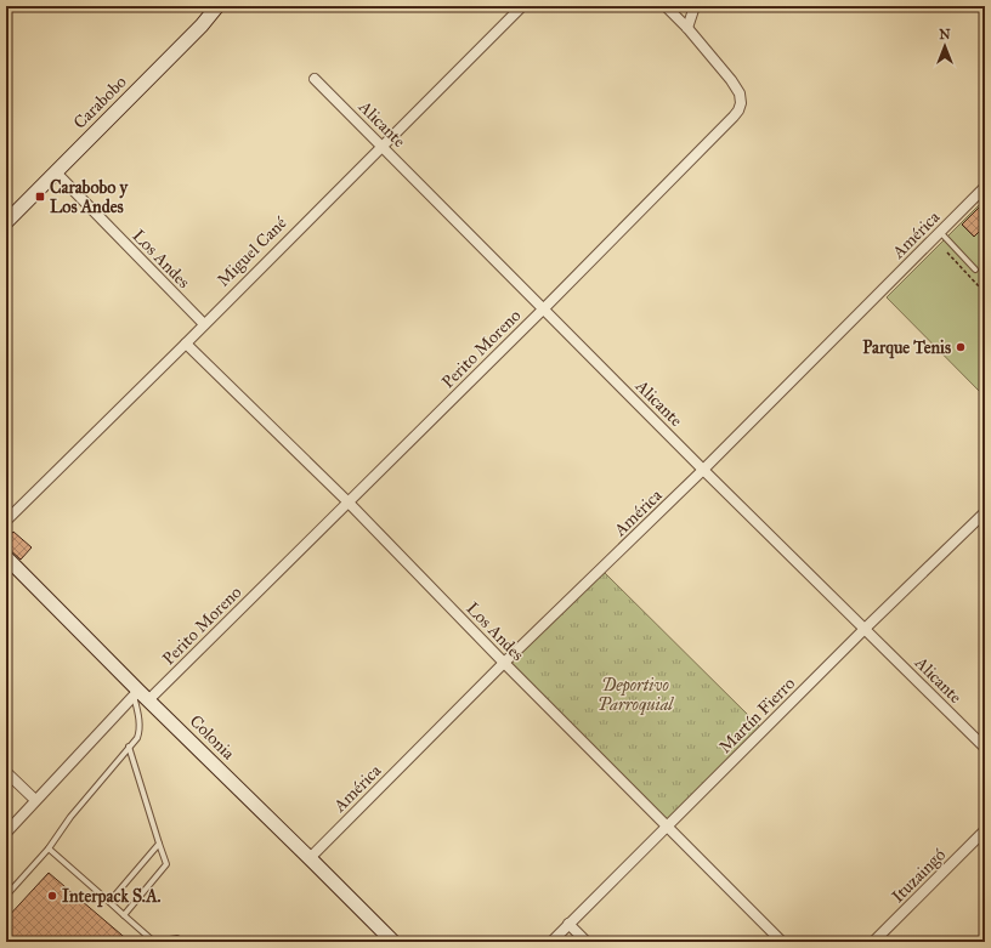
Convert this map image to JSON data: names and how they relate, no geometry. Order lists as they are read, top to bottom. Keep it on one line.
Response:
{"streets":{"street":["Carabobo","Alicante","América","Miguel Cané","Los Andes","Perito Moreno","Martín Fierro","Colonia","Ituzaingó"]},"crossings":[["Carabobo","Los Andes"],["Alicante","América"],["Alicante","Miguel Cané"],["Alicante","Perito Moreno"],["Alicante","Martín Fierro"],["América","Los Andes"],["América","Colonia"],["Miguel Cané","Los Andes"],["Los Andes","Perito Moreno"],["Los Andes","Martín Fierro"],["Perito Moreno","Colonia"]],"parks":["Deportivo Parroquial"],"places":{"transit":["Carabobo y Los Andes"],"other":["Parque Tenis","Interpack S.A."]},"north":"top"}
